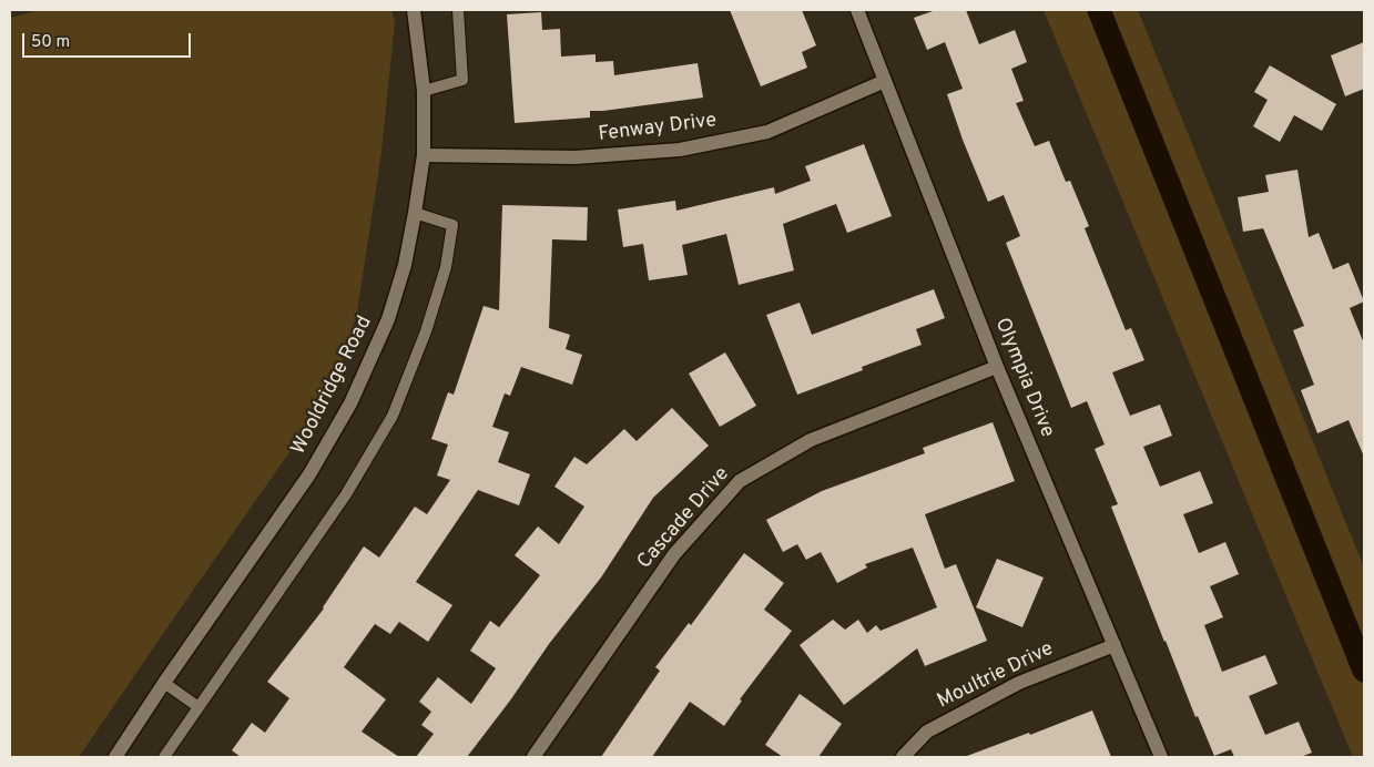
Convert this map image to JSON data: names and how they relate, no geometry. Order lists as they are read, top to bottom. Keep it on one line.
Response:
{"streets":{"street":["Fenway Drive","Olympia Drive","Wooldridge Road","Cascade Drive","Moultrie Drive"]},"crossings":[["Fenway Drive","Olympia Drive"],["Fenway Drive","Wooldridge Road"],["Olympia Drive","Cascade Drive"],["Olympia Drive","Moultrie Drive"]],"scale_bar":"50 m"}
